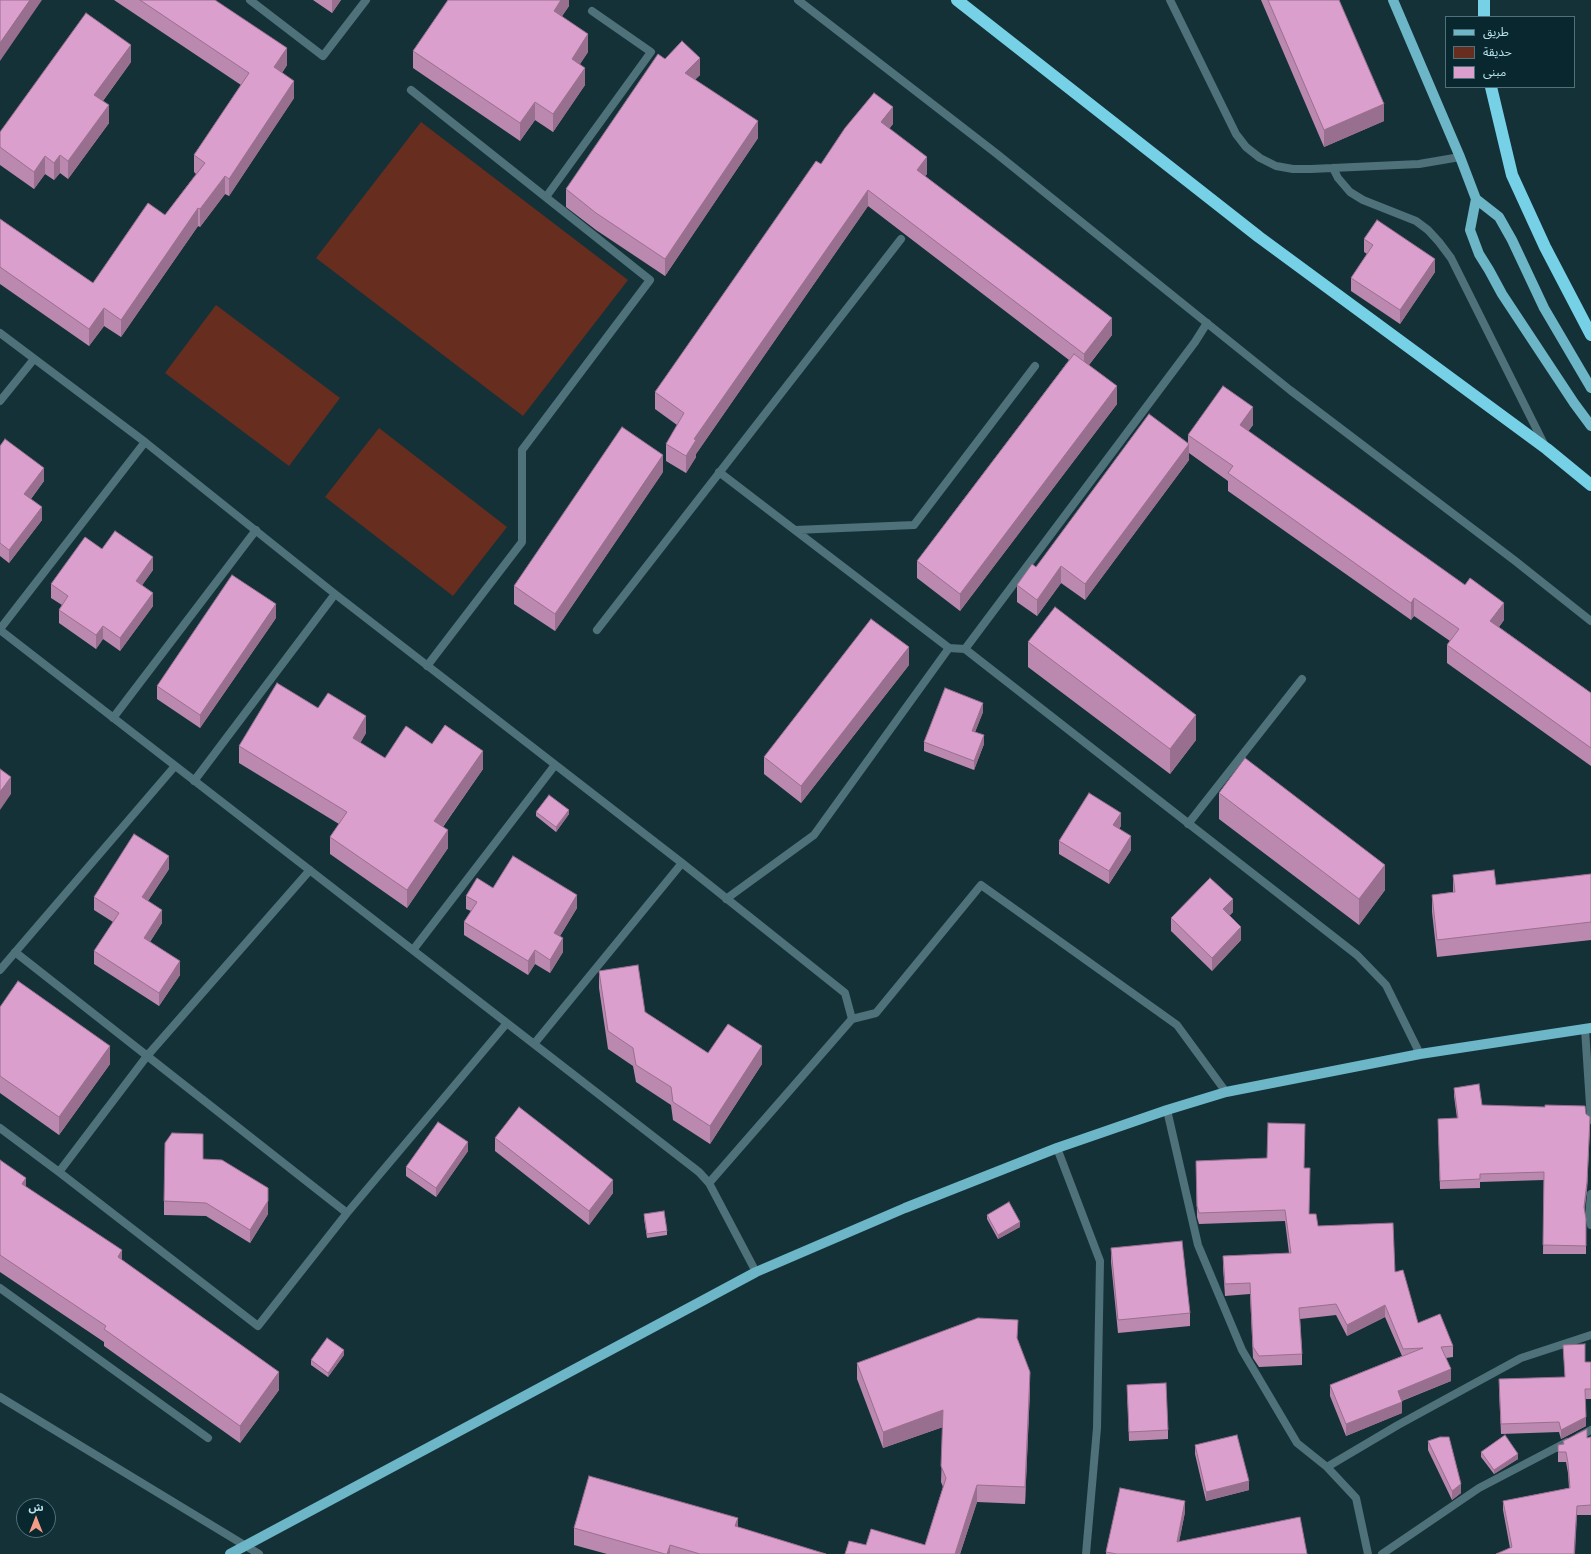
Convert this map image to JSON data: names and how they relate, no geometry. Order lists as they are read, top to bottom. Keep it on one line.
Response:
{"legend":["طريق","حديقة","مبنى"],"north":"top"}
